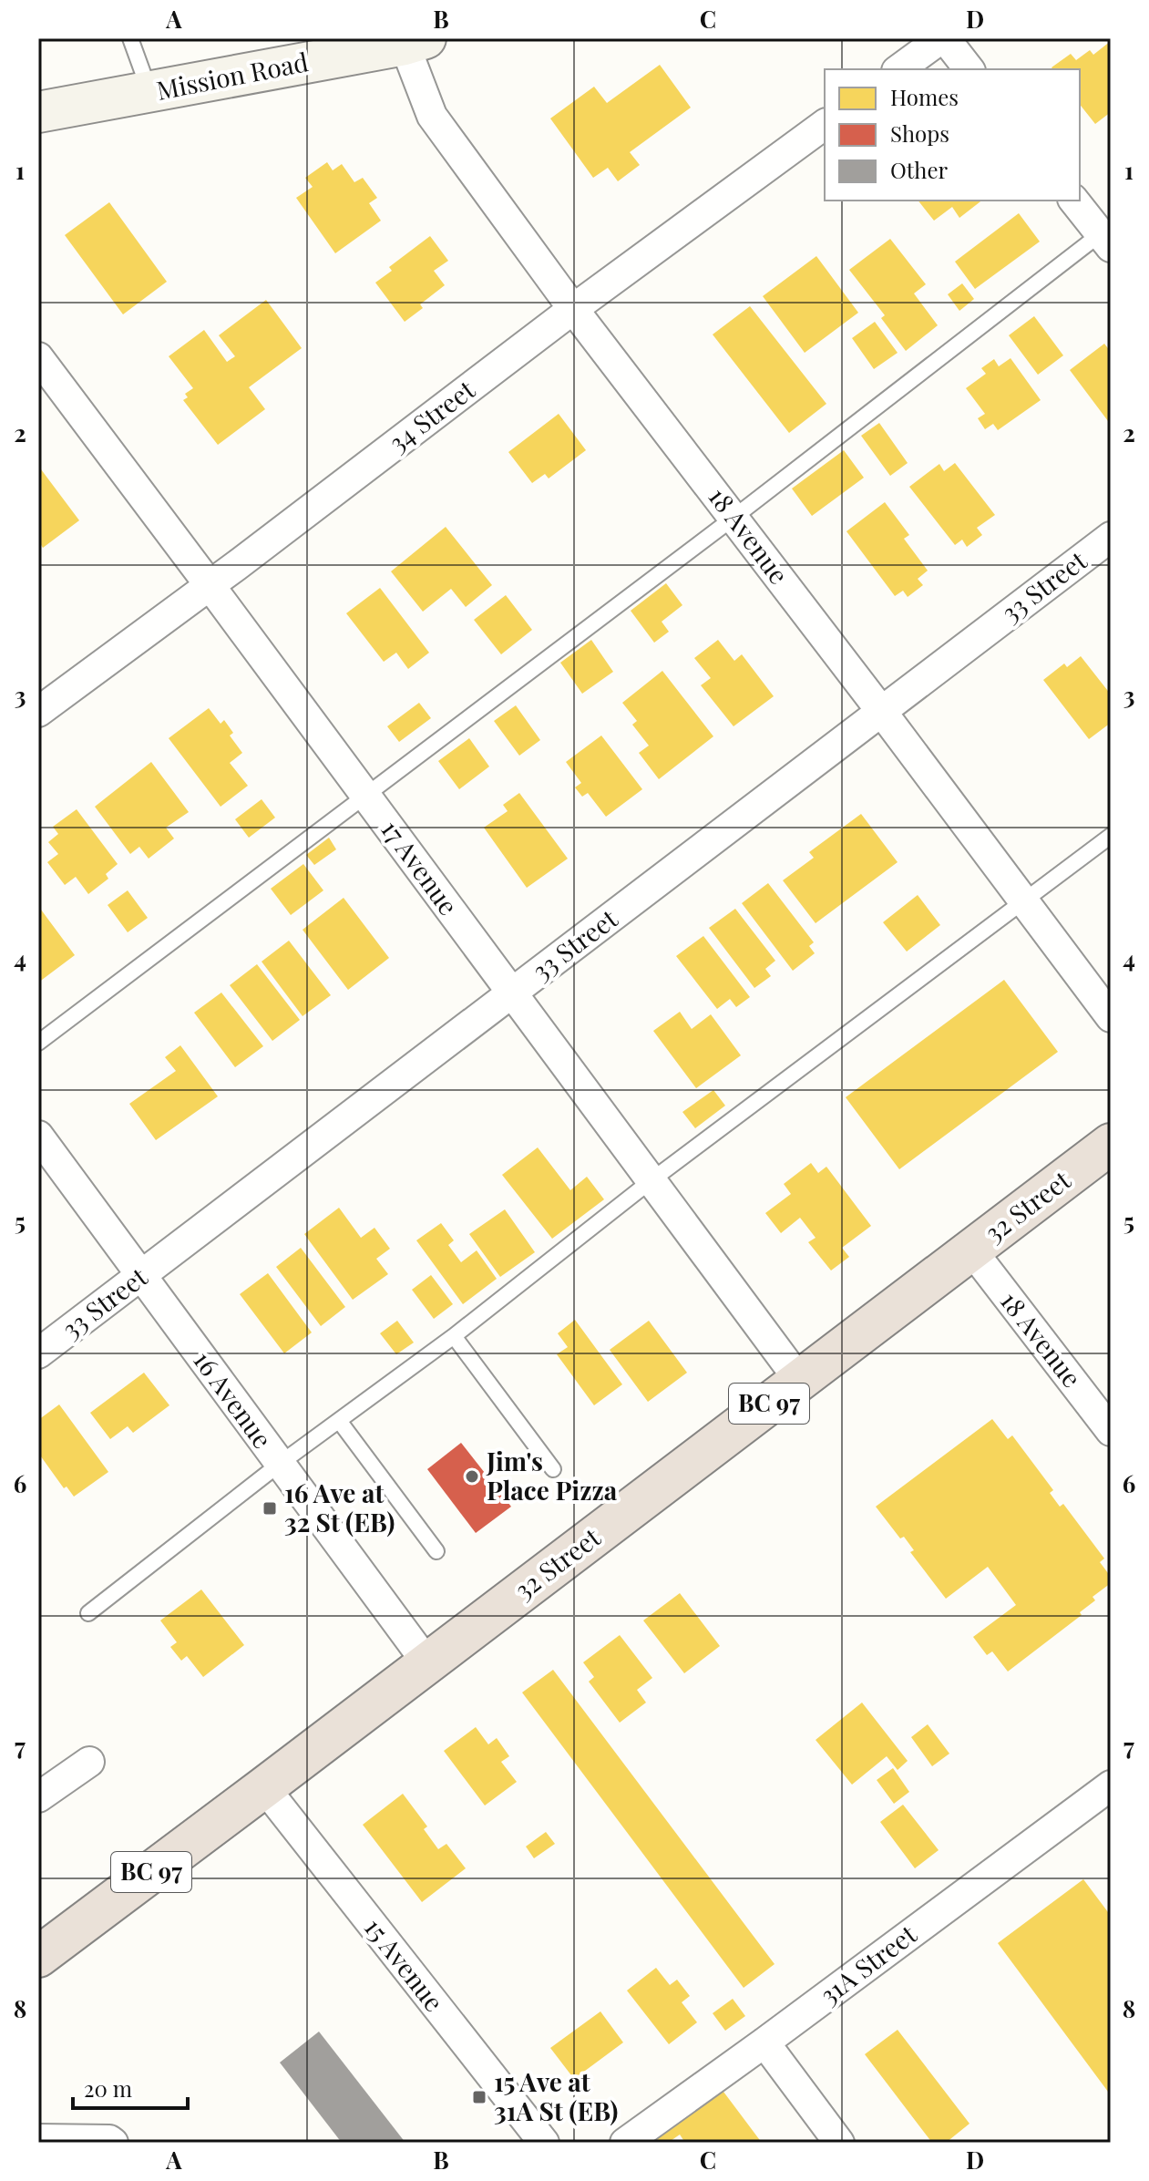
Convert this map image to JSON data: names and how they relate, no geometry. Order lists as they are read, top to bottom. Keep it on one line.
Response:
{"streets":{"highway":["32 Street","BC 97"],"street":["Mission Road","34 Street","18 Avenue","33 Street","17 Avenue","16 Avenue","15 Avenue","31A Street"]},"crossings":[["Mission Road","18 Avenue"],["34 Street","18 Avenue"],["34 Street","17 Avenue"],["18 Avenue","33 Street"],["18 Avenue","32 Street"],["33 Street","17 Avenue"],["33 Street","16 Avenue"],["17 Avenue","32 Street"],["32 Street","16 Avenue"],["32 Street","15 Avenue"]],"places":{"other":["Jim's Place Pizza"],"transit":["16 Ave at 32 St (EB)","15 Ave at 31A St (EB)"]},"legend":["Homes","Shops","Other"],"scale_bar":"20 m","grid":{"columns":["A","B","C","D"],"rows":["1","2","3","4","5","6","7","8"]}}
